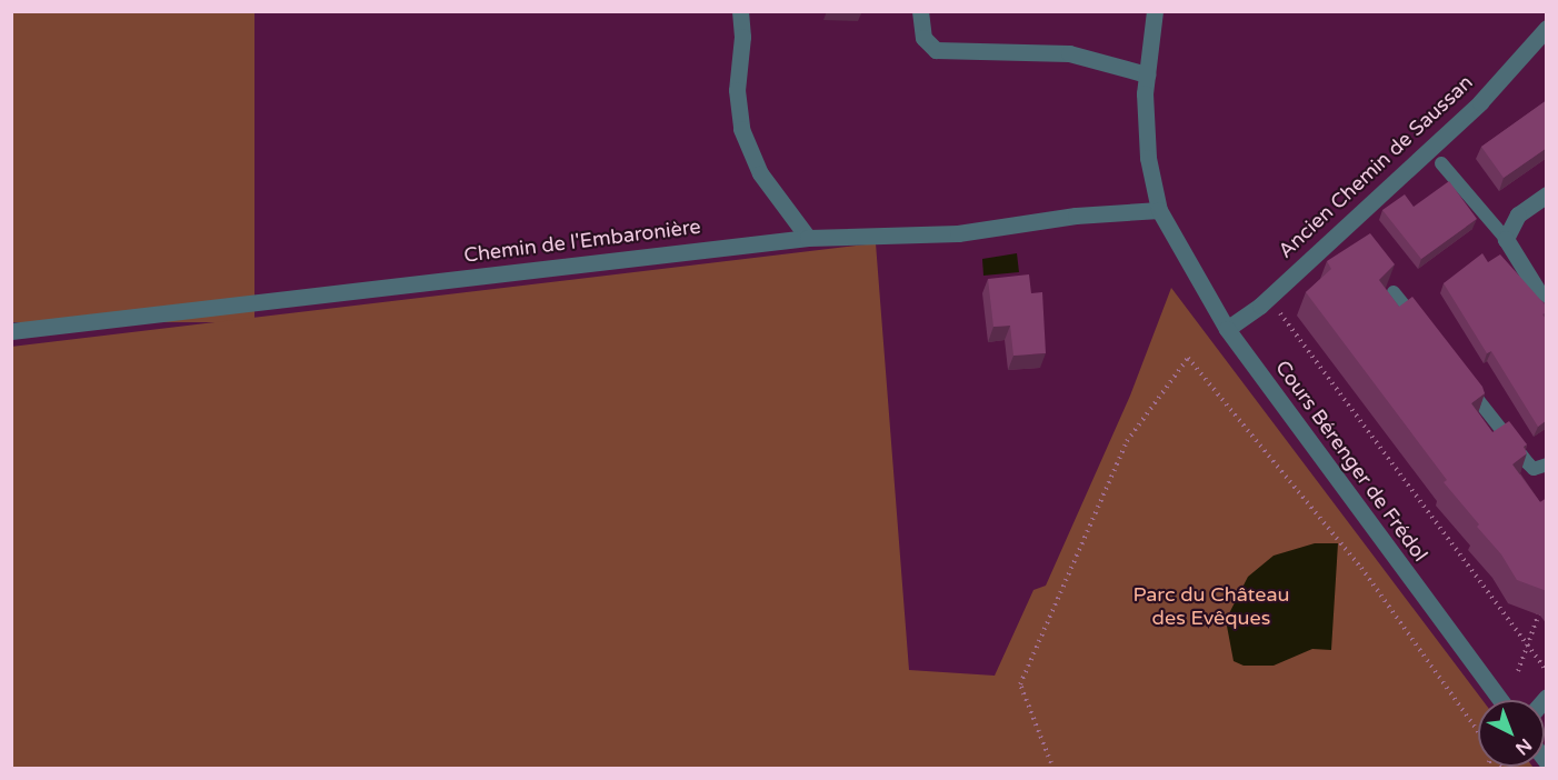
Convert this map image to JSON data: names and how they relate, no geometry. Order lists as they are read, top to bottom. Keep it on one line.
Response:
{"streets":{"street":["Ancien Chemin de Saussan","Chemin de l'Embaronière","Cours Bérenger de Frédol"]},"crossings":[["Ancien Chemin de Saussan","Cours Bérenger de Frédol"],["Chemin de l'Embaronière","Cours Bérenger de Frédol"]],"parks":["Parc du Château des Evêques"],"north":"bottom right"}
